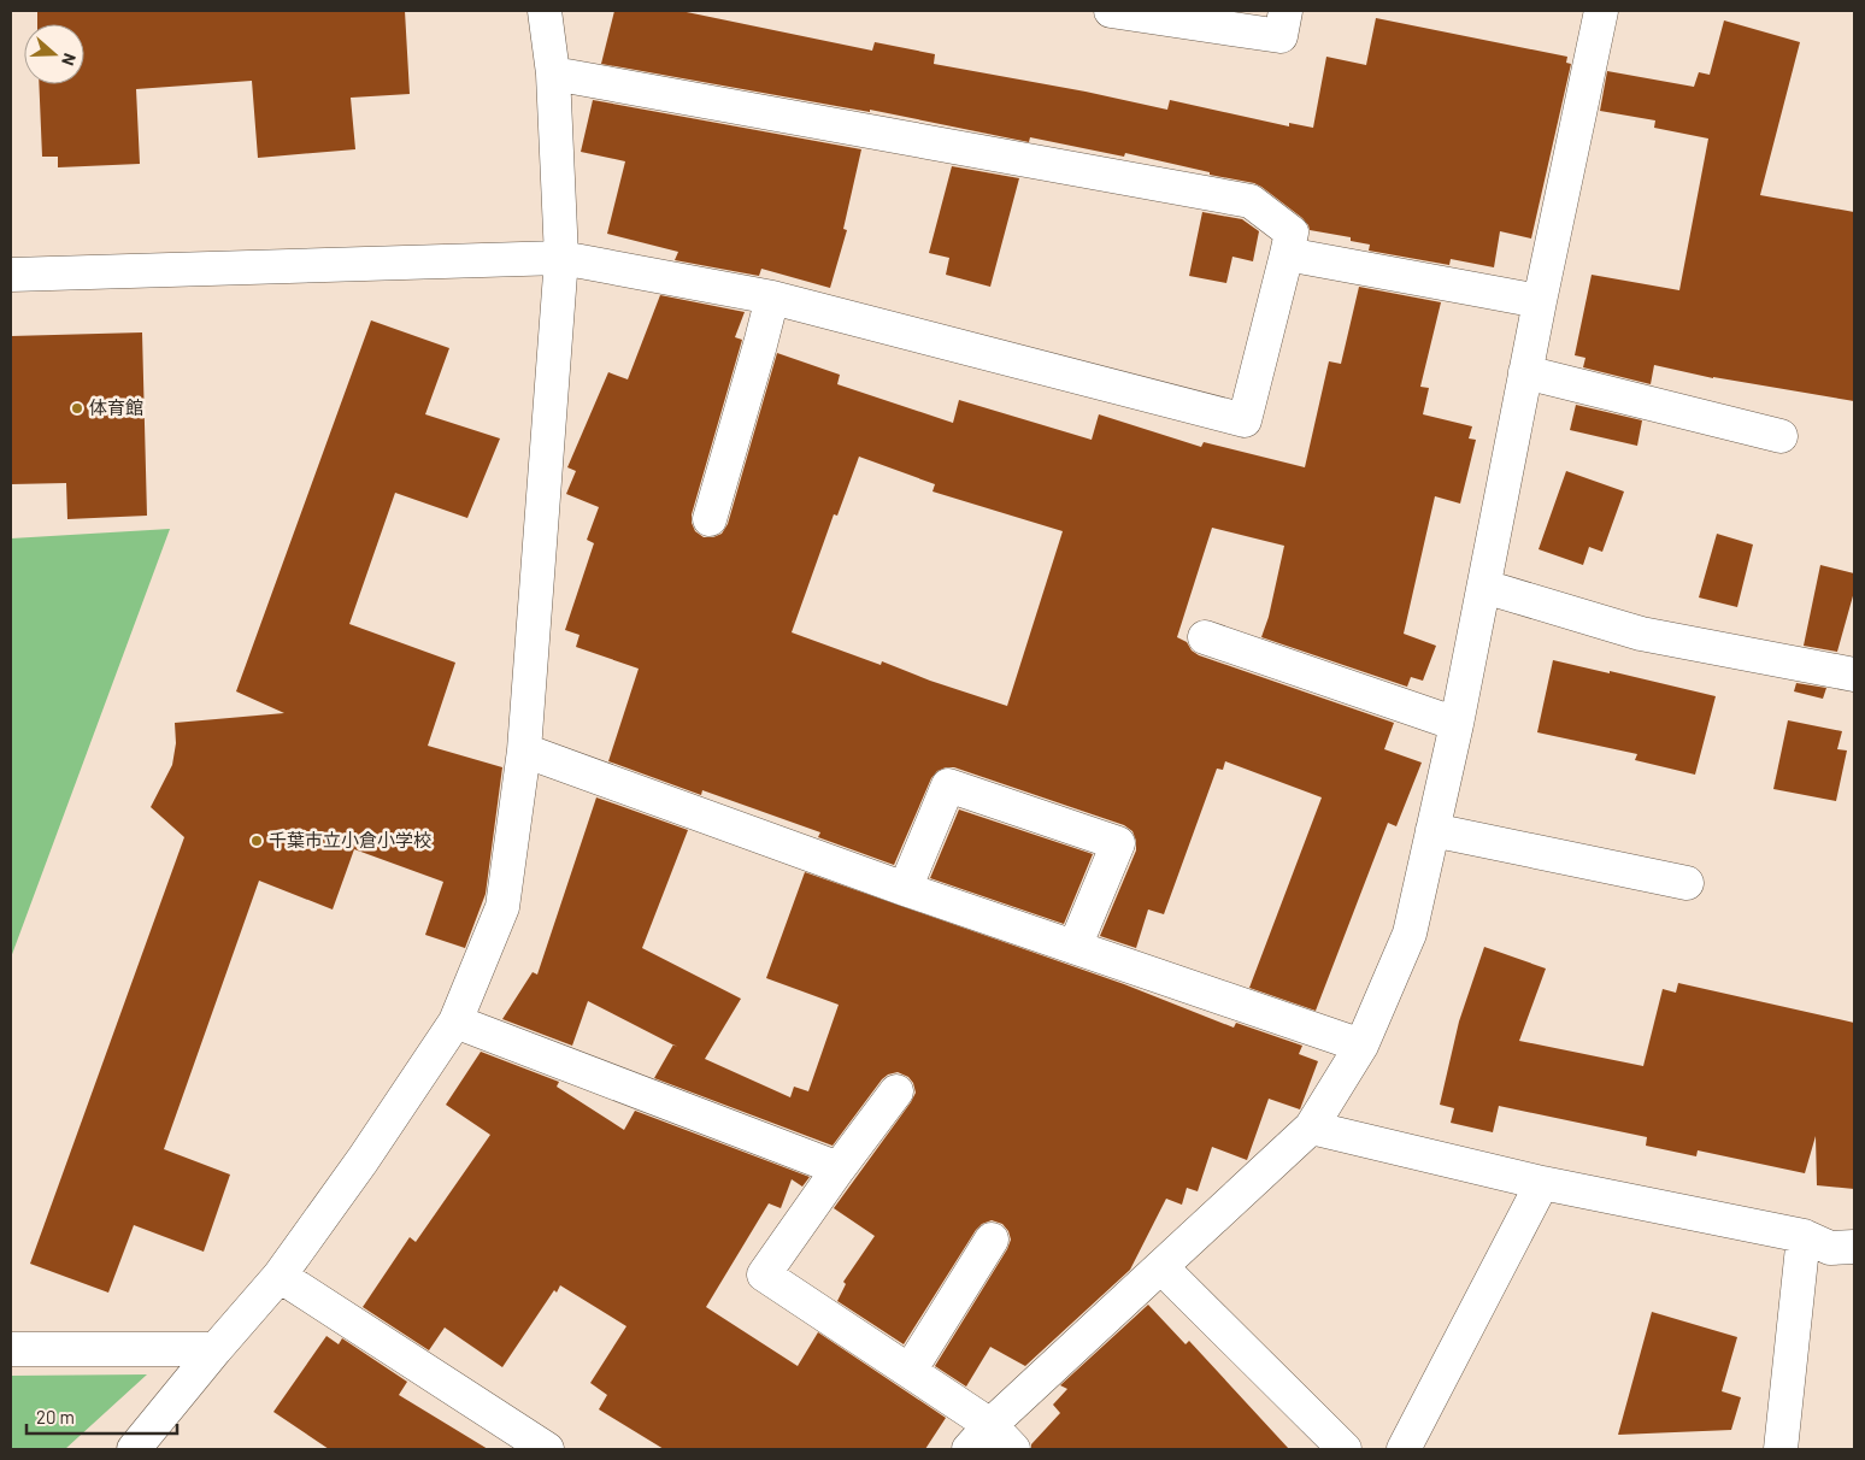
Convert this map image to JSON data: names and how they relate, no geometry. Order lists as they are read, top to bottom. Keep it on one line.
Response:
{"places":["体育館","千葉市立小倉小学校"],"scale_bar":"20 m","north":"right"}
